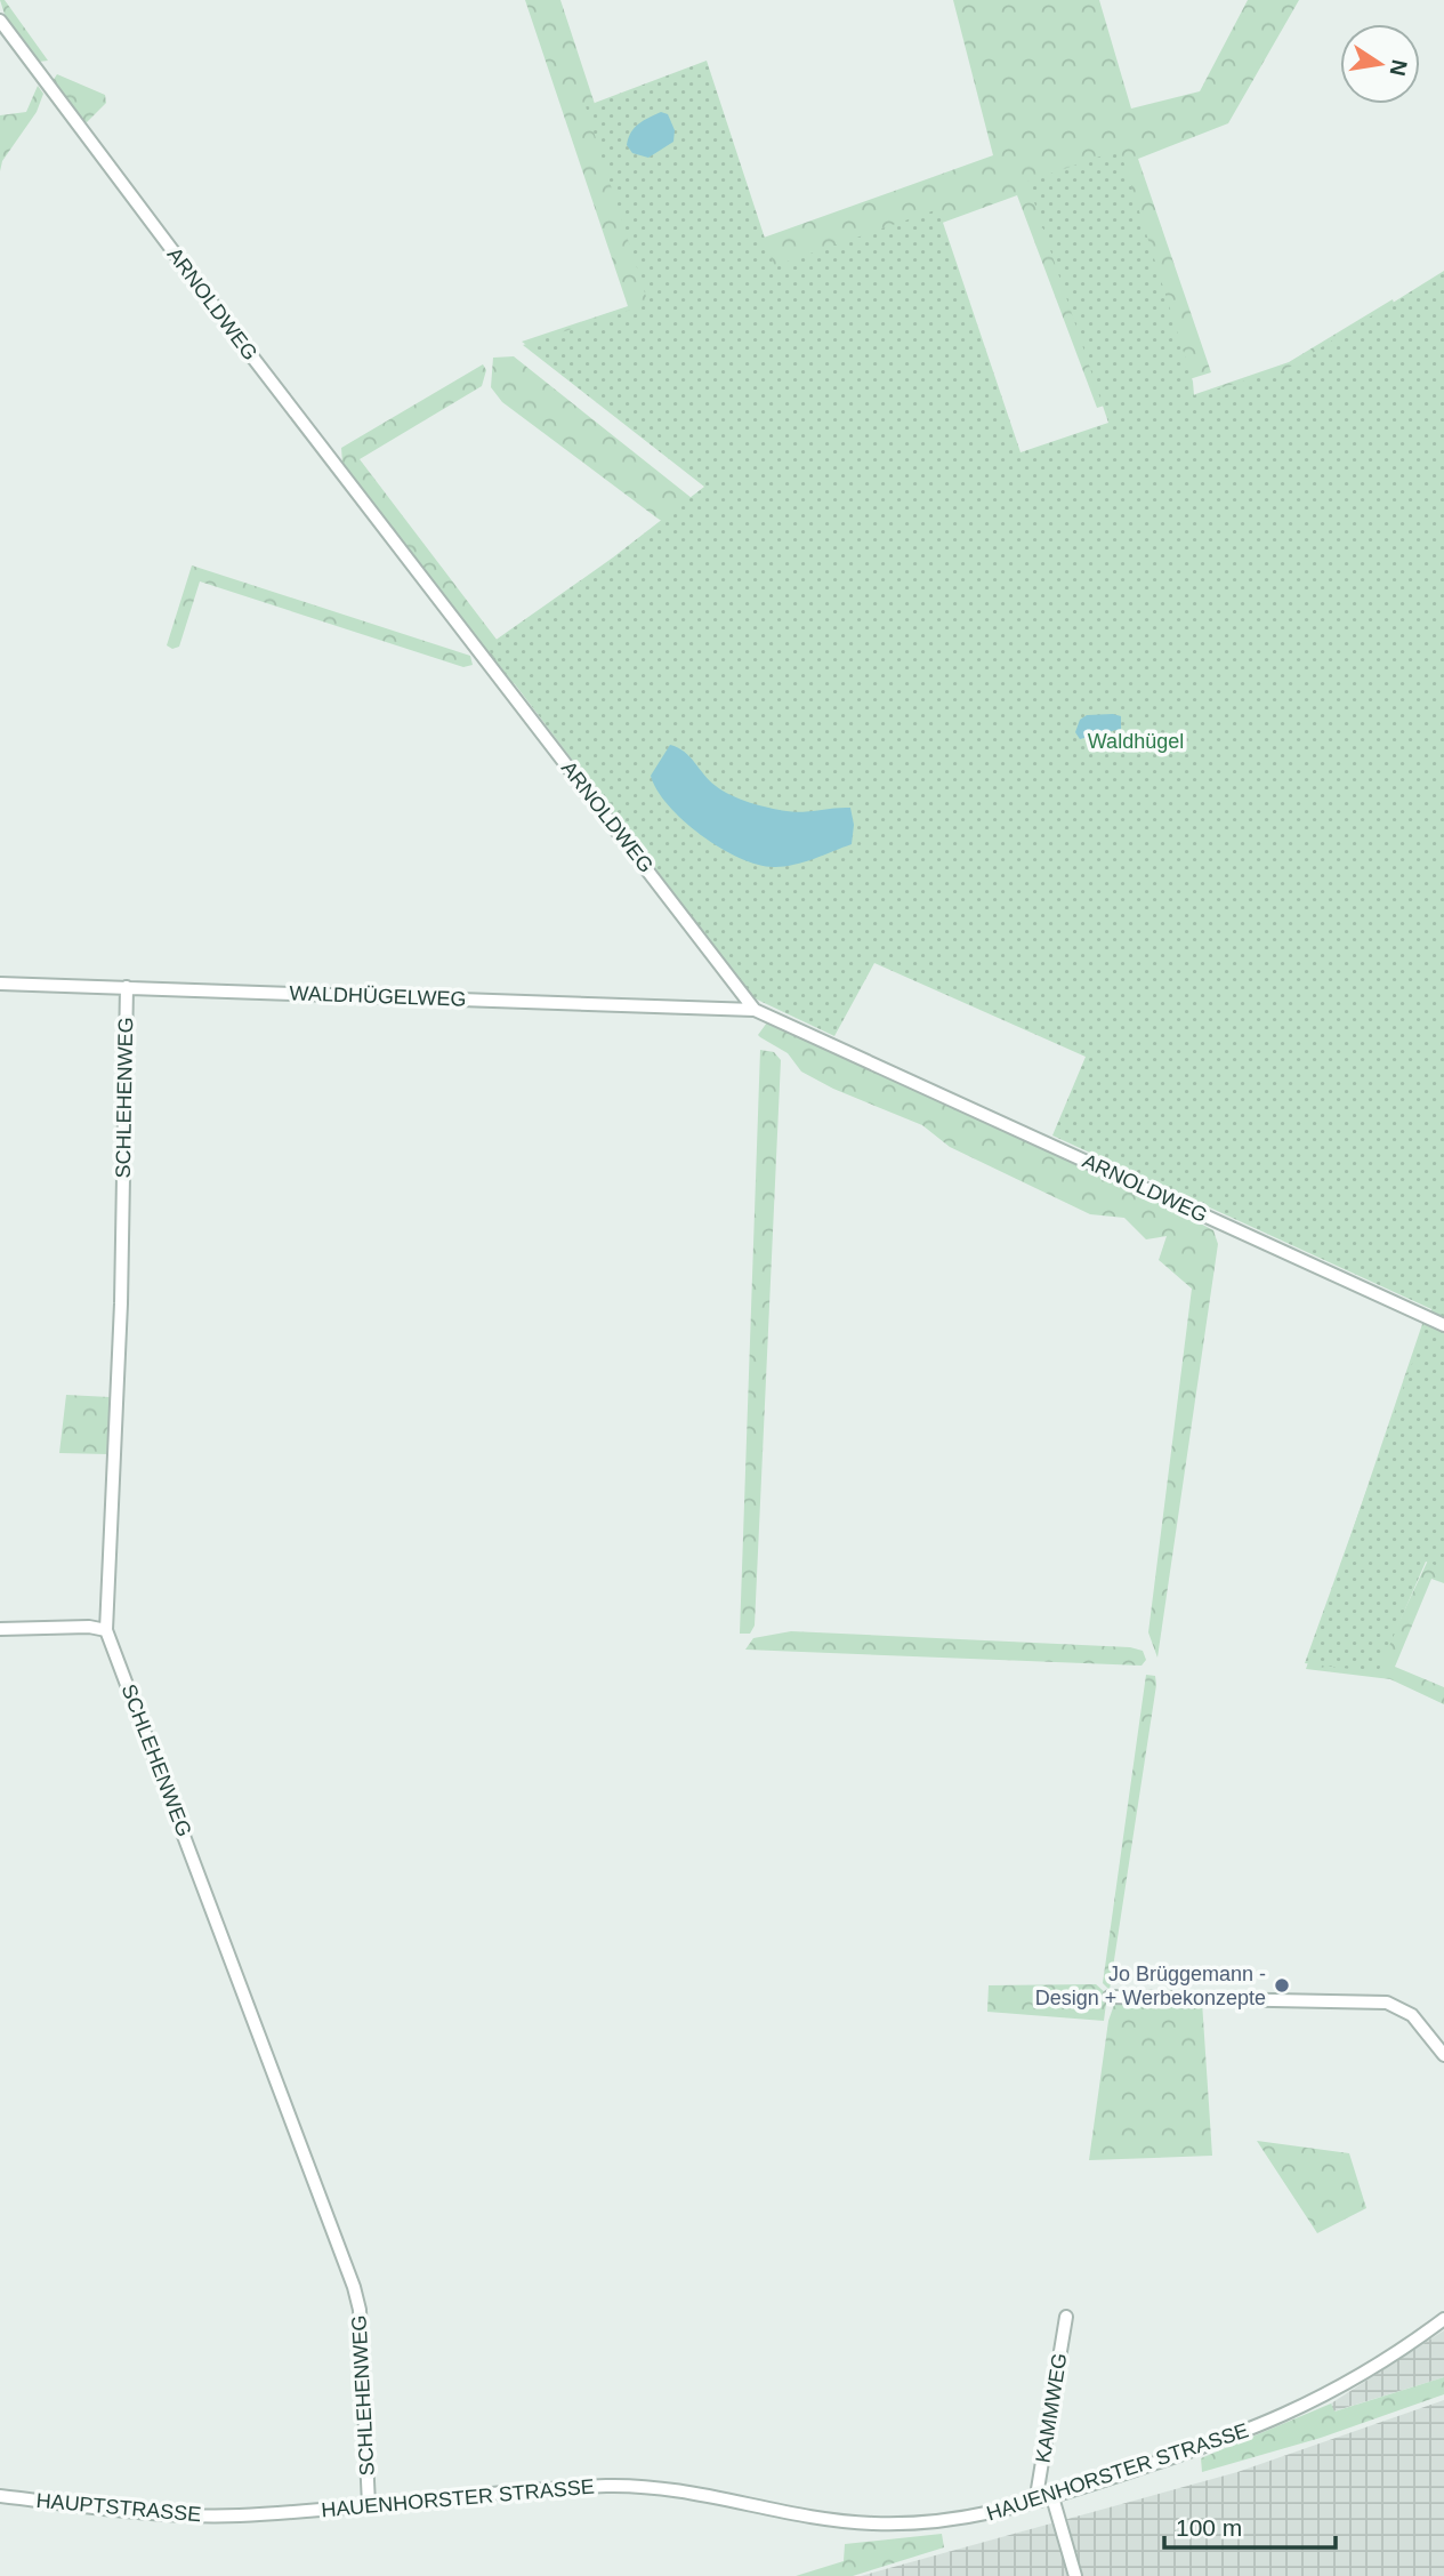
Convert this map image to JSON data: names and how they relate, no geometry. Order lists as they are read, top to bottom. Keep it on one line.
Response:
{"streets":{"street":["ARNOLDWEG","WALDHÜGELWEG","SCHLEHENWEG","KAMMWEG","HAUENHORSTER STRASSE","HAUPTSTRASSE"]},"crossings":[["ARNOLDWEG","WALDHÜGELWEG"],["WALDHÜGELWEG","SCHLEHENWEG"],["SCHLEHENWEG","HAUENHORSTER STRASSE"],["KAMMWEG","HAUENHORSTER STRASSE"],["HAUENHORSTER STRASSE","HAUPTSTRASSE"]],"parks":["Waldhügel"],"places":["Jo Brüggemann - Design + Werbekonzepte"],"scale_bar":"100 m","north":"right"}
